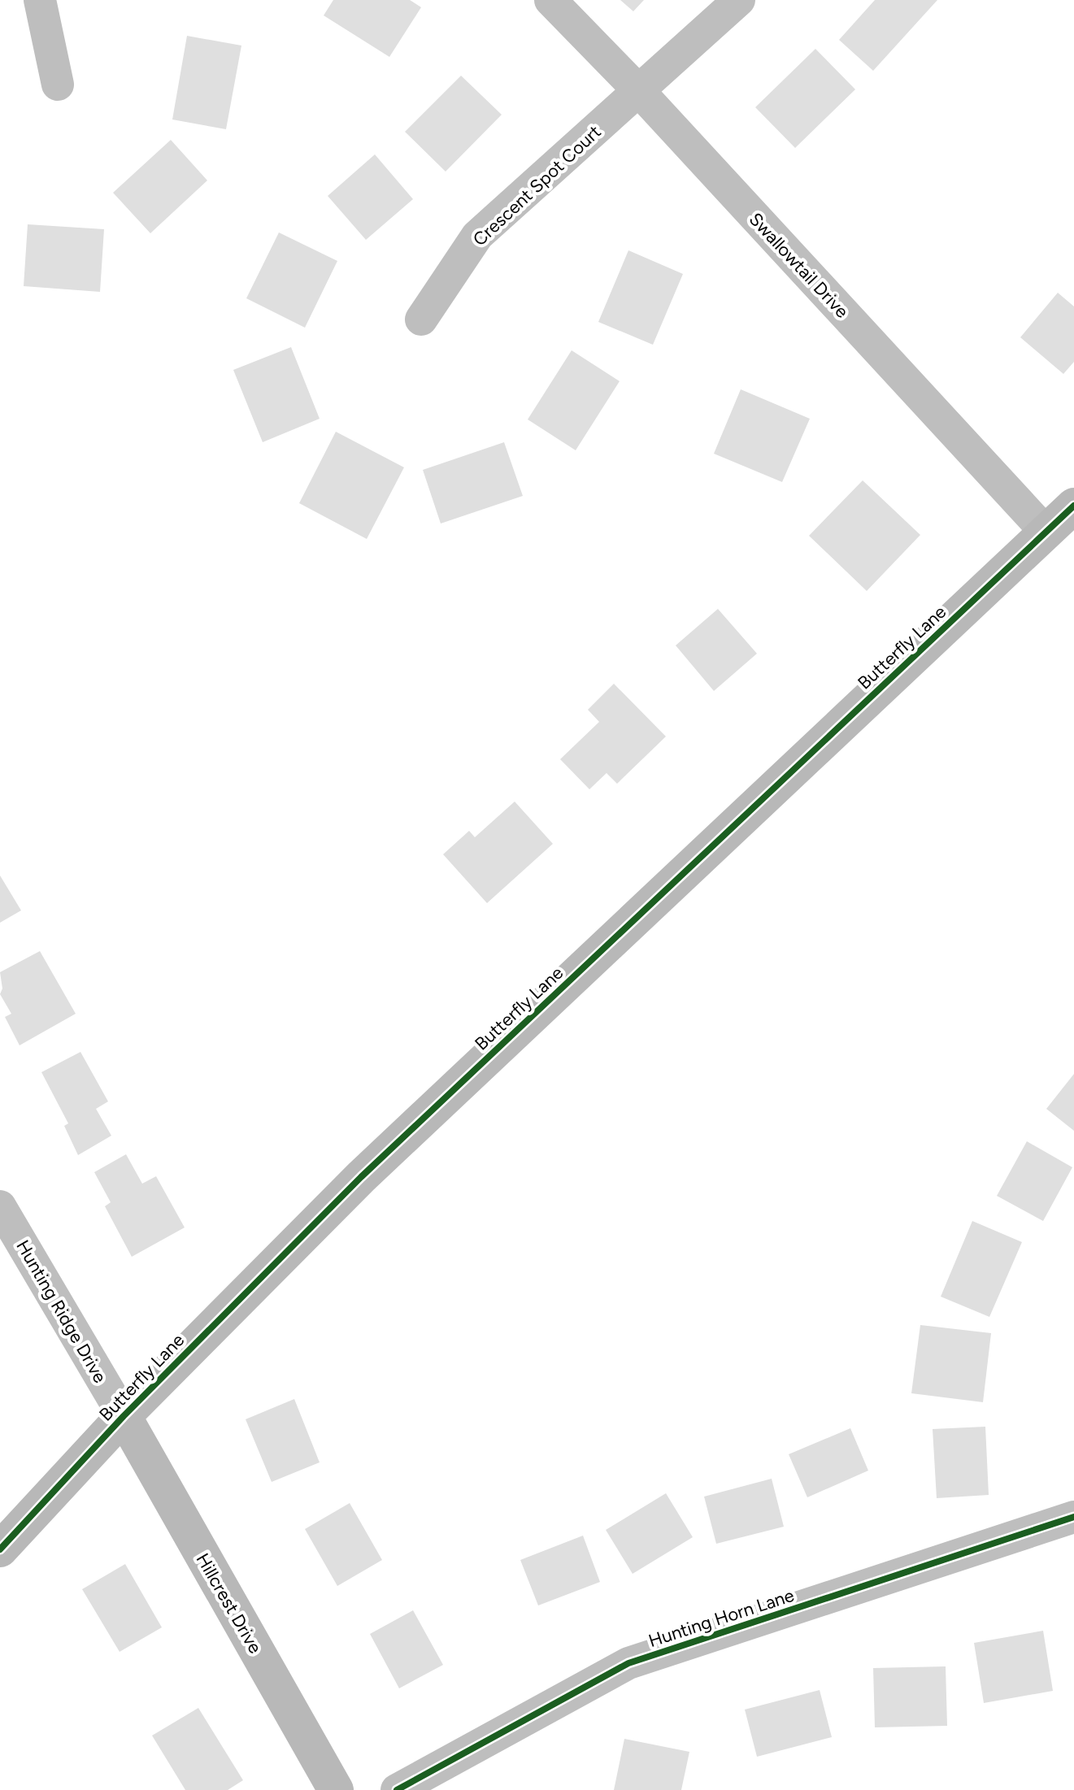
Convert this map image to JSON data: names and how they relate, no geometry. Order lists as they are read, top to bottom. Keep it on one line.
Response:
{"streets":{"street":["Crescent Spot Court","Swallowtail Drive","Butterfly Lane","Hunting Ridge Drive","Hillcrest Drive","Hunting Horn Lane"]},"crossings":[["Crescent Spot Court","Swallowtail Drive"],["Swallowtail Drive","Butterfly Lane"],["Butterfly Lane","Hunting Ridge Drive"],["Butterfly Lane","Hillcrest Drive"],["Hunting Ridge Drive","Hillcrest Drive"]]}
